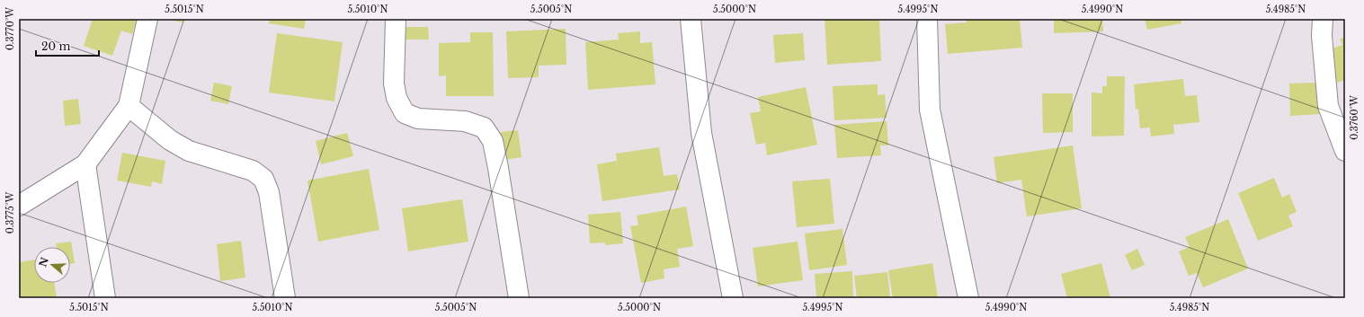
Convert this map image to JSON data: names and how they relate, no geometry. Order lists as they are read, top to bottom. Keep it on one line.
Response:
{"scale_bar":"20 m","north":"left","coordinates":["5.5015°N","5.5010°N","5.5005°N","5.5000°N","5.4995°N","5.4990°N","5.4985°N","0.3770°W","0.3760°W","0.3775°W"]}
